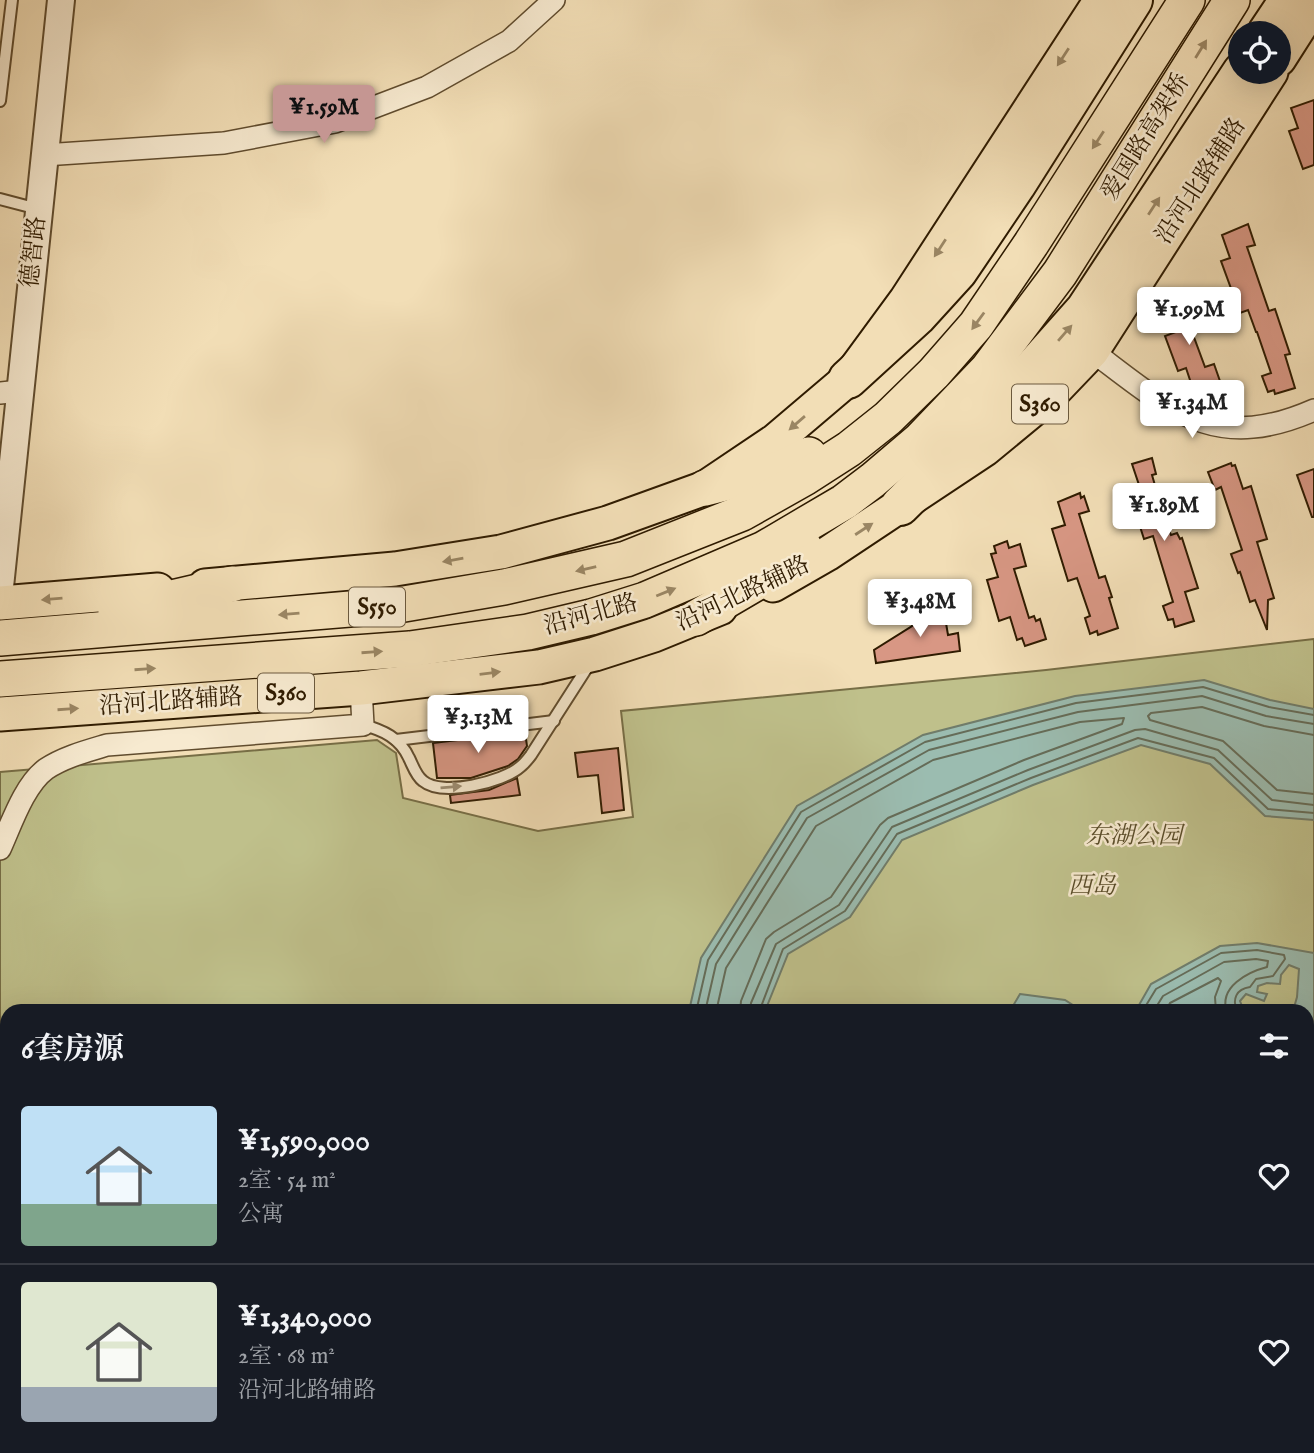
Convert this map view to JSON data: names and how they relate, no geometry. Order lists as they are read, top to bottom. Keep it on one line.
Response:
{"streets":{"highway":["爱国路高架桥","S550","沿河北路"],"main road":["沿河北路辅路","S360"],"street":["德智路"]},"crossings":[["爱国路高架桥","沿河北路"]],"parks":["东湖公园","西岛"],"page":{"price":["¥1.59M","¥1.99M","¥1.34M","¥1.89M","¥3.48M","¥3.13M"],"heading":"6套房源","list":[{"name":"¥1,590,000","note":"2室 · 54 m² · 公寓"},{"name":"¥1,340,000","note":"2室 · 68 m² · 沿河北路辅路"}]}}
